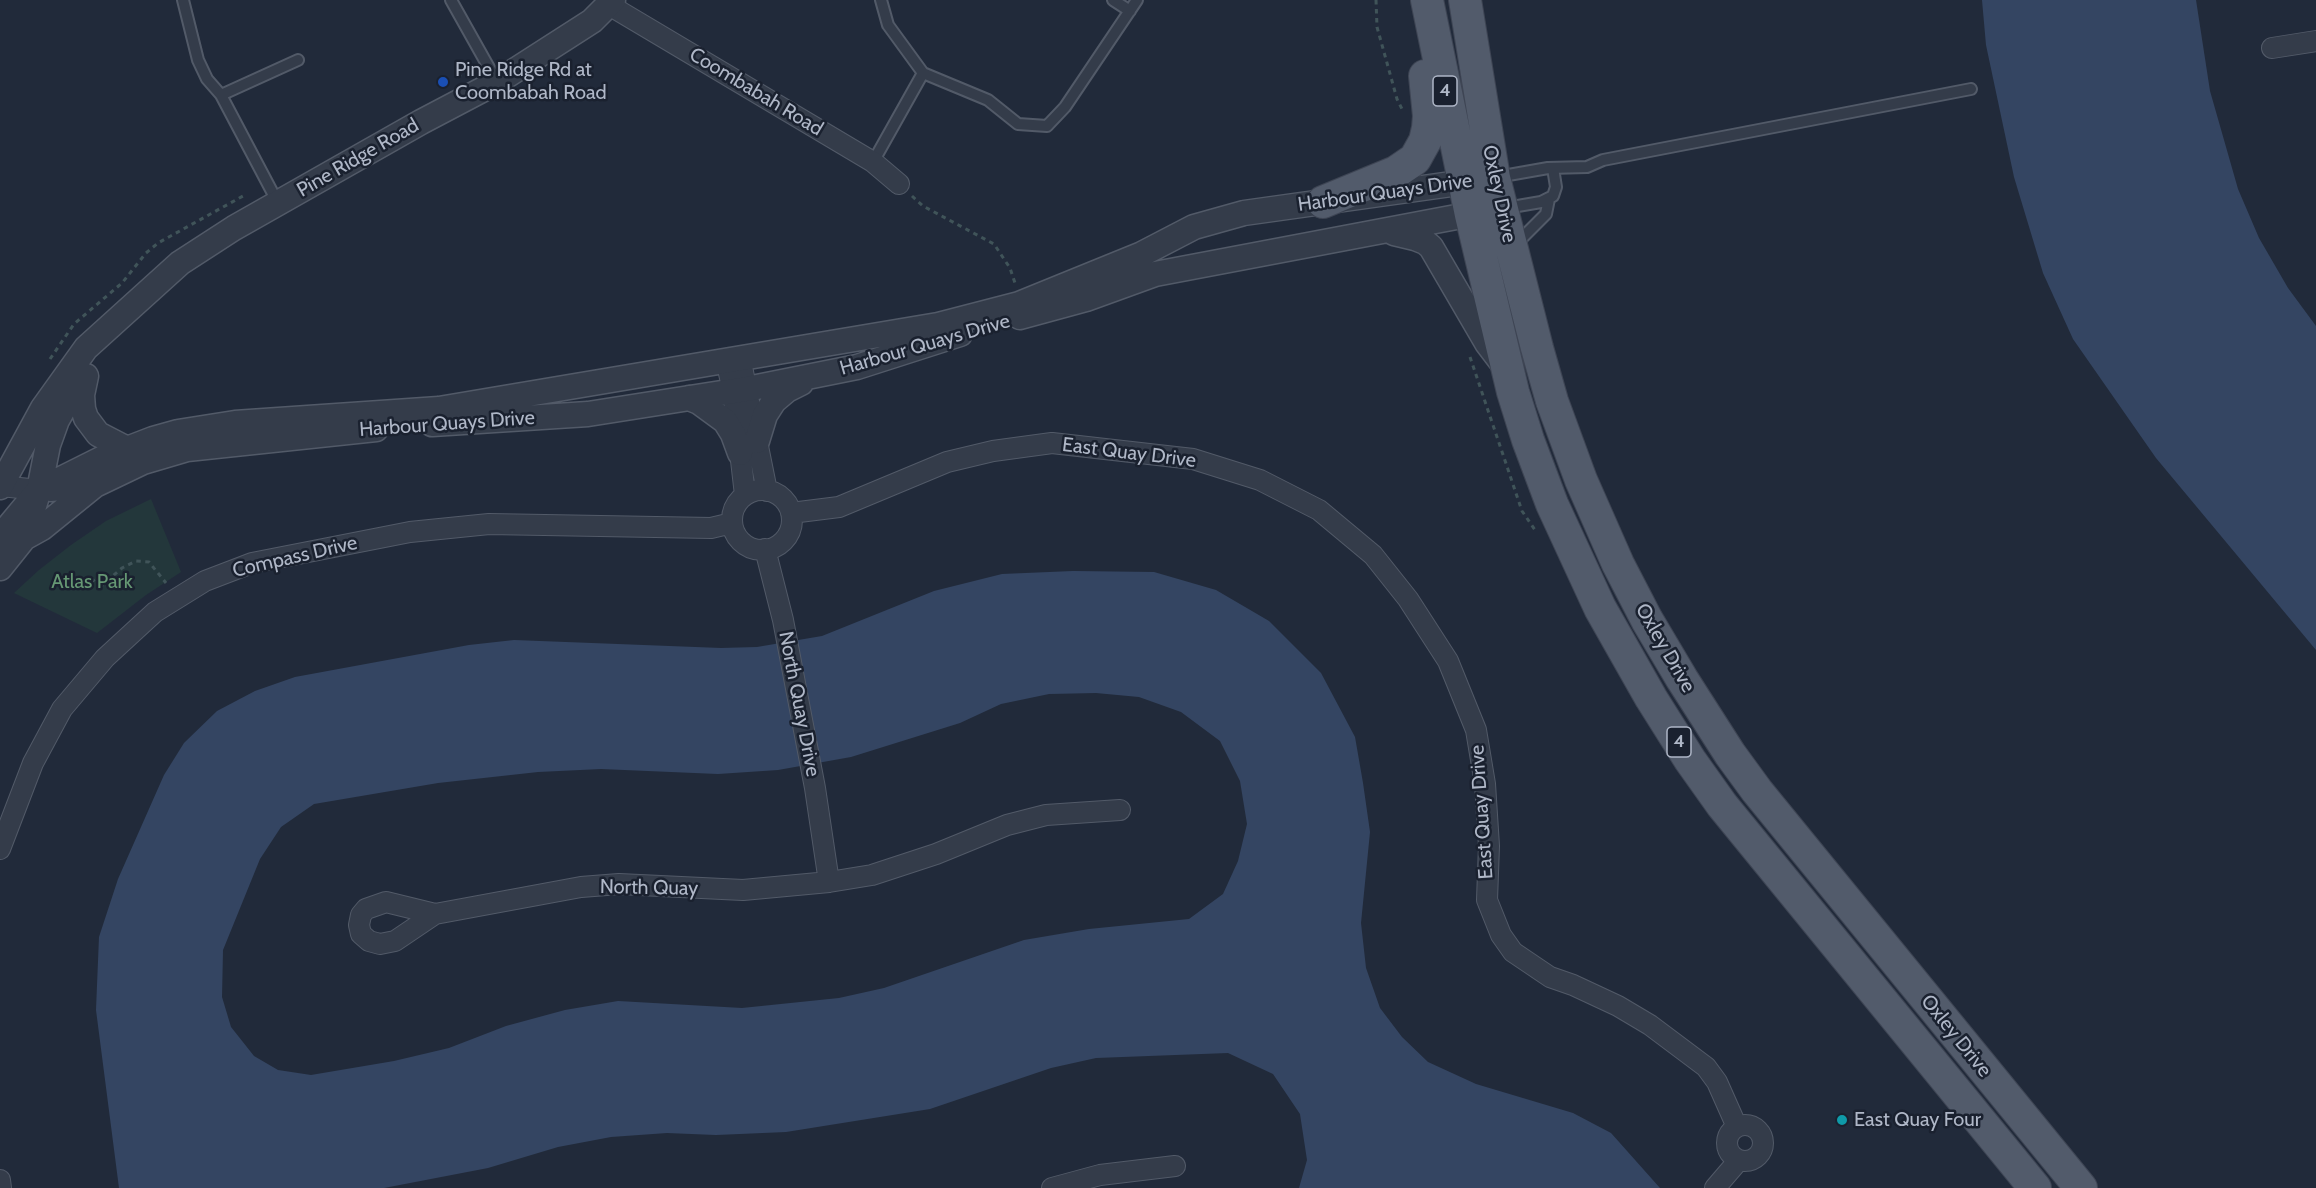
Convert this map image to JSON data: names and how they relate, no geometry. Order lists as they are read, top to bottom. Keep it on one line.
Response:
{"streets":{"main road":["4","Oxley Drive"],"street":["Coombabah Road","Pine Ridge Road","Harbour Quays Drive","East Quay Drive","Compass Drive","North Quay Drive","North Quay"]},"crossings":[["Coombabah Road","Pine Ridge Road"],["Pine Ridge Road","Harbour Quays Drive"],["Harbour Quays Drive","Oxley Drive"],["East Quay Drive","Compass Drive"],["East Quay Drive","North Quay Drive"],["Compass Drive","North Quay Drive"],["North Quay Drive","North Quay"]],"parks":["Atlas Park"],"places":["Pine Ridge Rd at Coombabah Road","East Quay Four"]}
